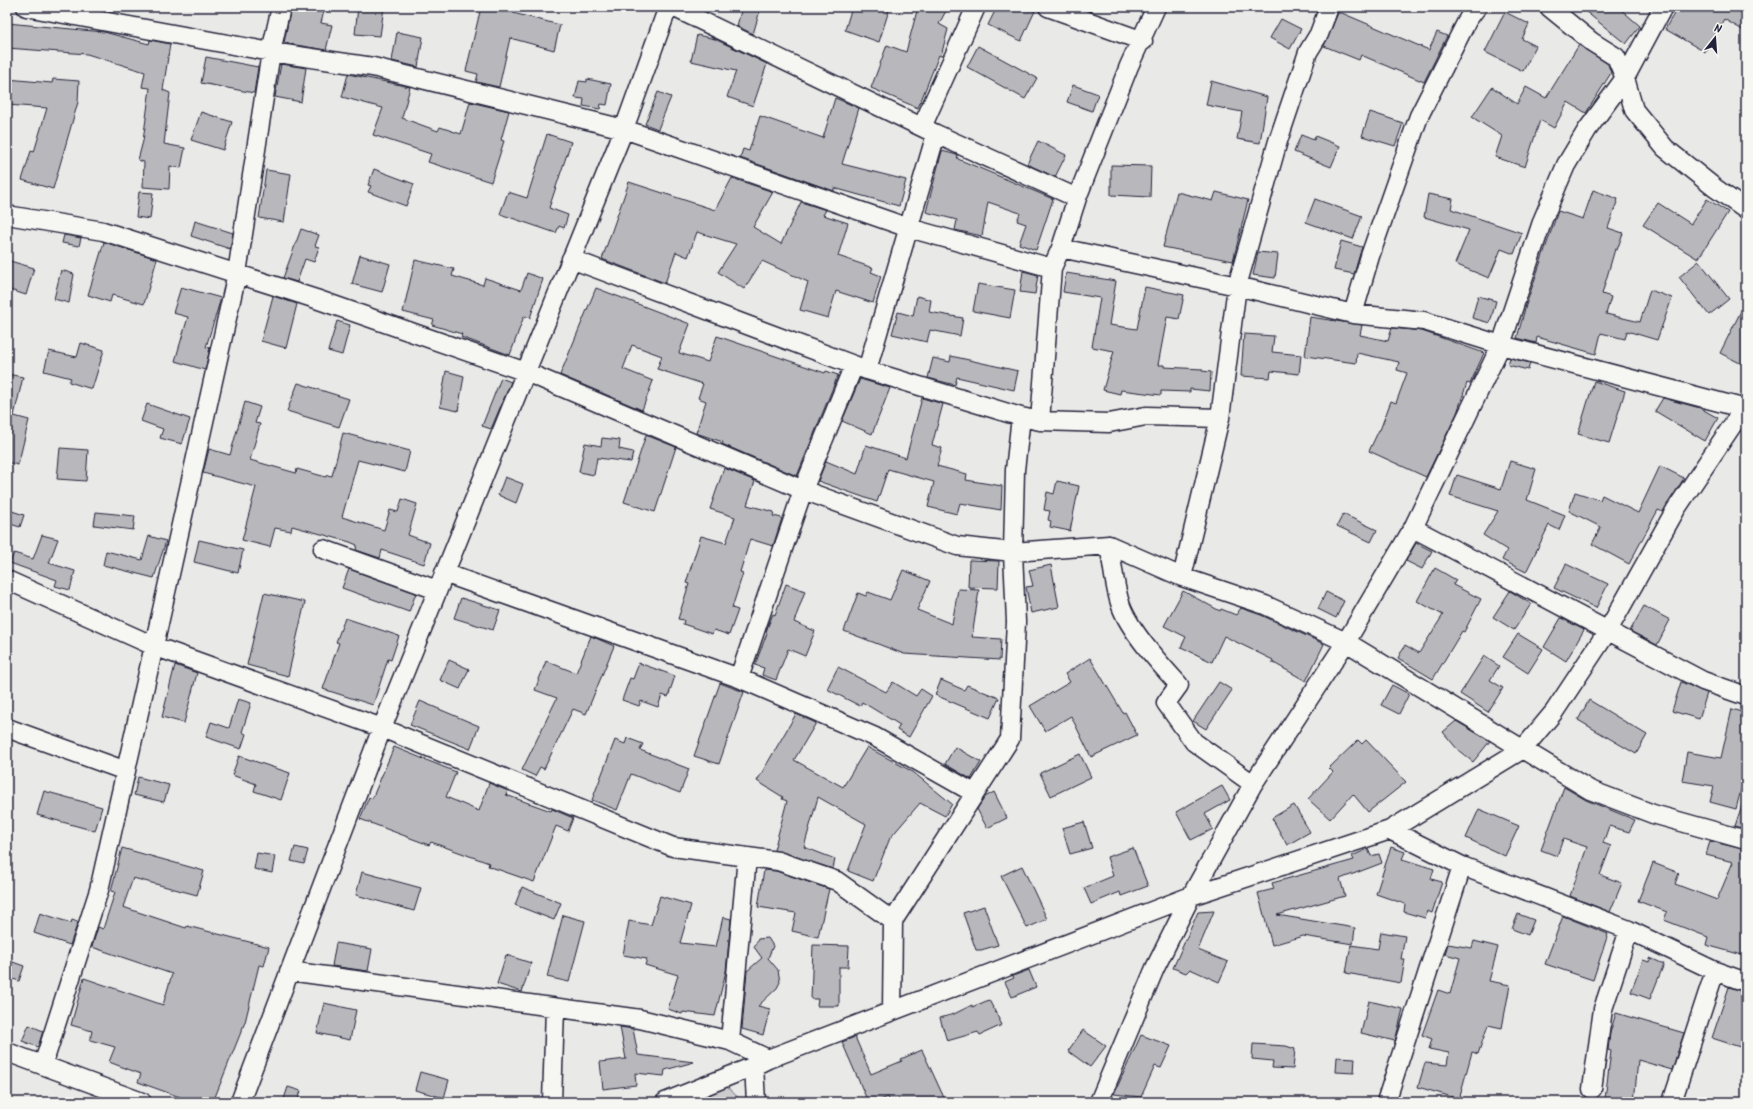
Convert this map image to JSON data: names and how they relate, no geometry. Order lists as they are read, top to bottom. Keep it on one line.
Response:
{"north":"top"}
